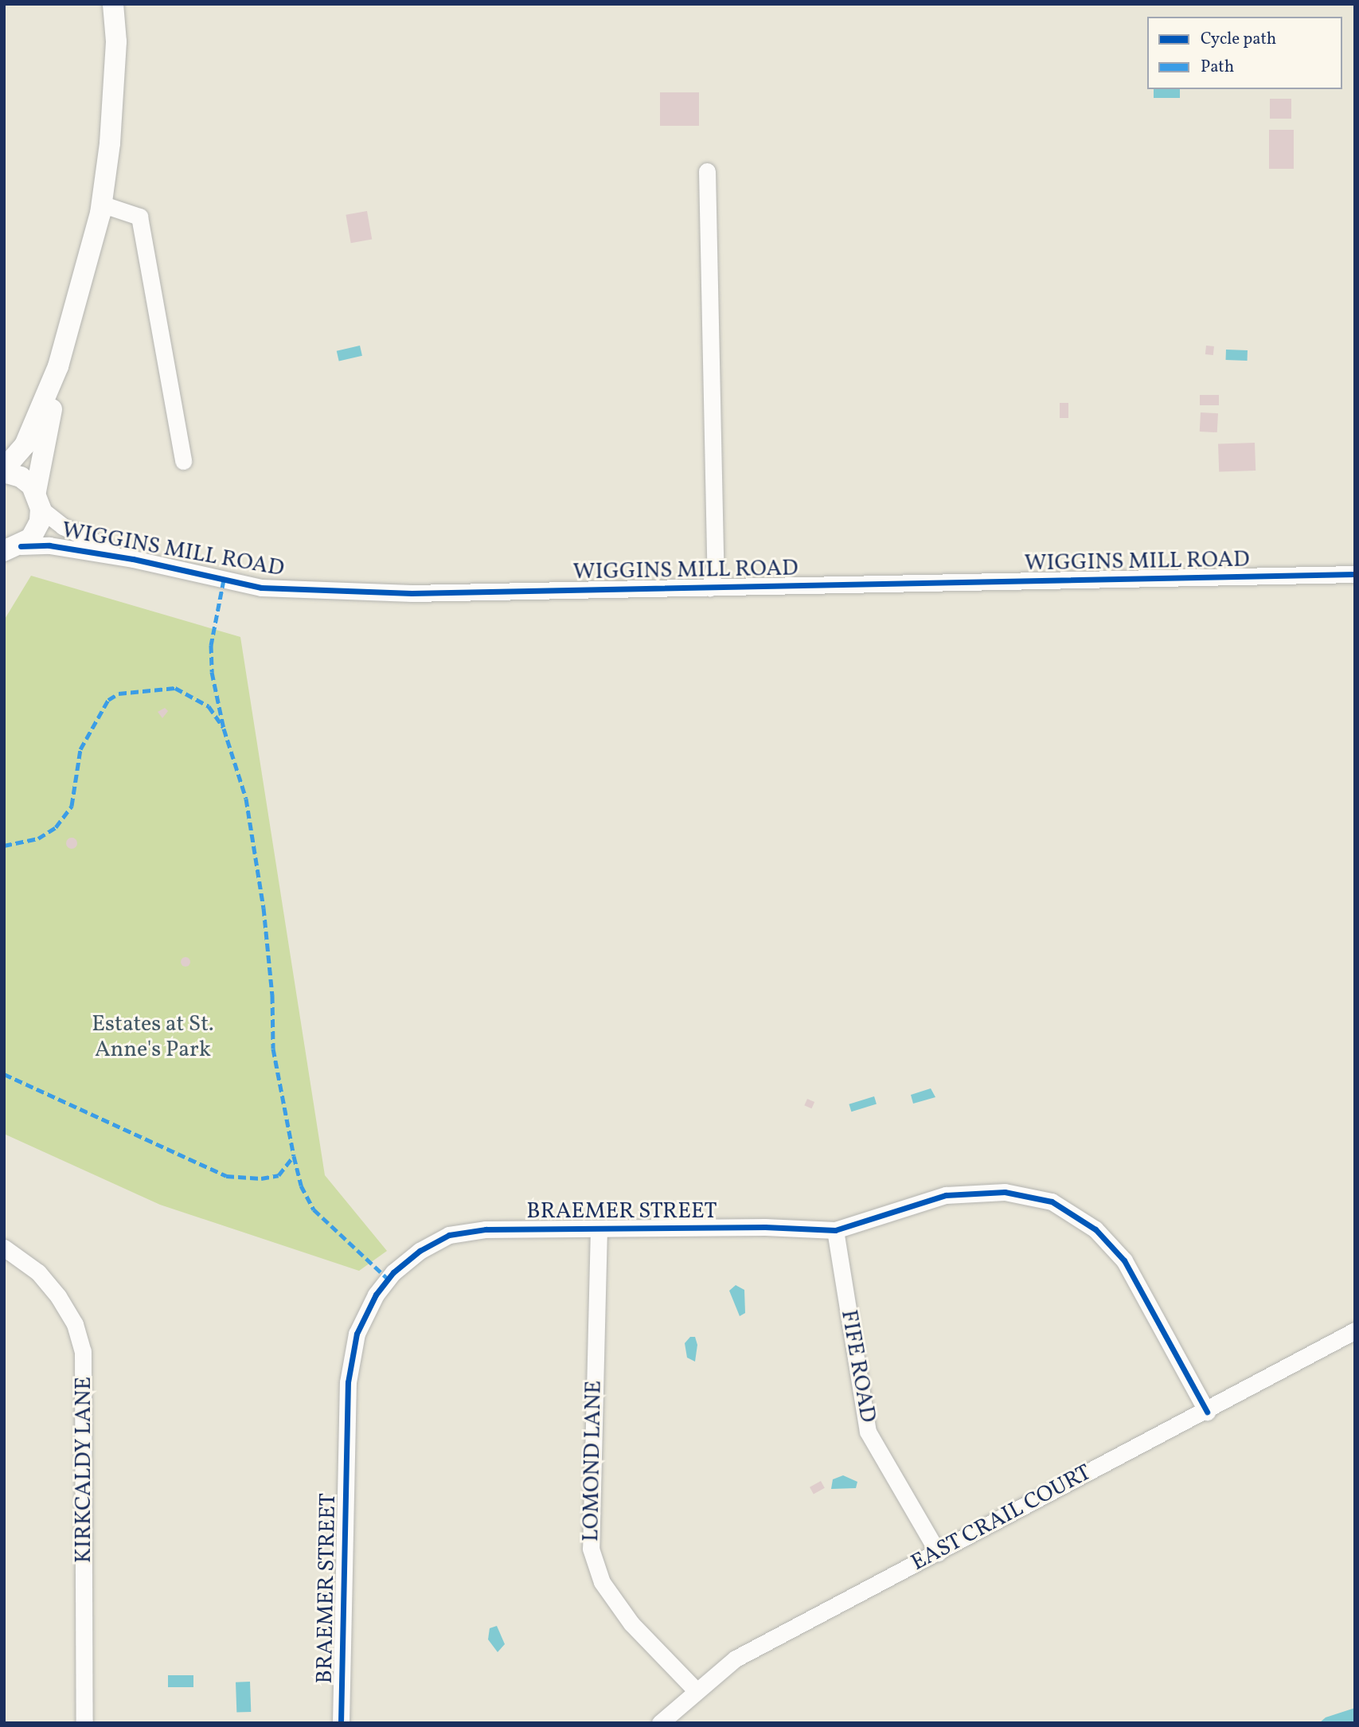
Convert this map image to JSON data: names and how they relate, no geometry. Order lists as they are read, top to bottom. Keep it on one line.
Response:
{"streets":{"street":["WIGGINS MILL ROAD","BRAEMER STREET","FIFE ROAD","LOMOND LANE","KIRKCALDY LANE","EAST CRAIL COURT"]},"crossings":[["BRAEMER STREET","FIFE ROAD"],["BRAEMER STREET","LOMOND LANE"],["BRAEMER STREET","EAST CRAIL COURT"],["FIFE ROAD","EAST CRAIL COURT"],["LOMOND LANE","EAST CRAIL COURT"]],"parks":["Estates at St. Anne's Park"],"legend":["Cycle path","Path"]}
